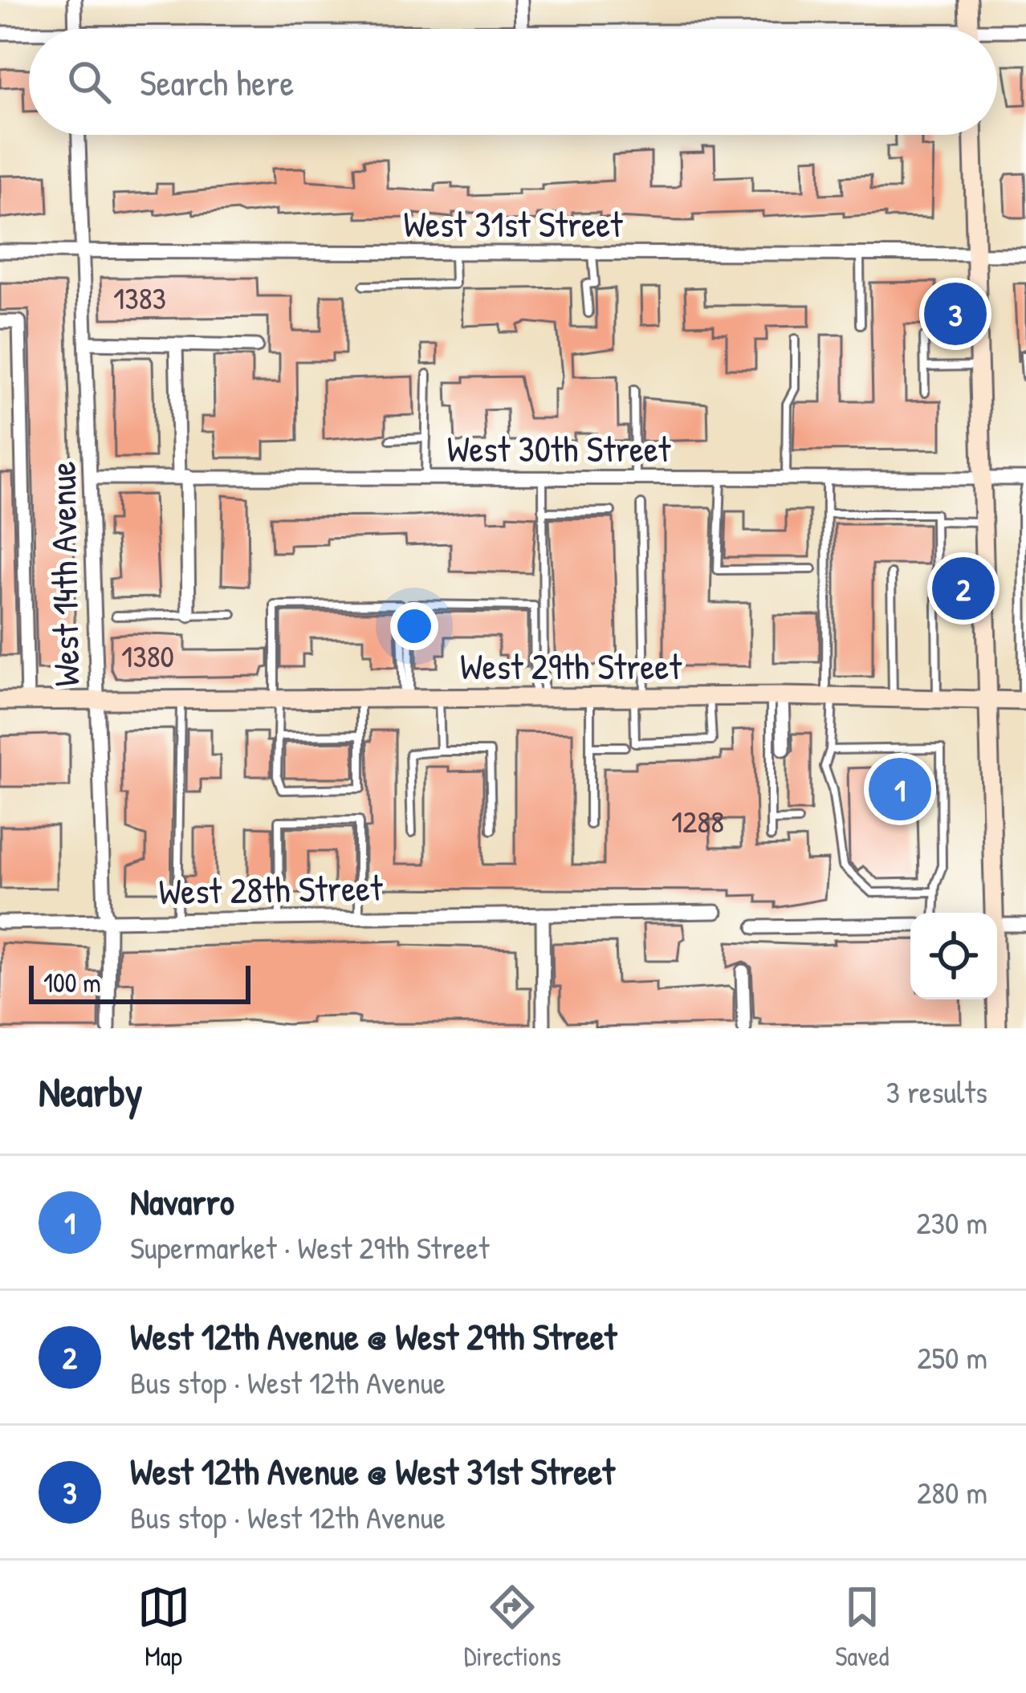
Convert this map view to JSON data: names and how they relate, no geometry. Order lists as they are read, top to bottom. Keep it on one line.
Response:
{"streets":{"street":["West 31st Street","West 30th Street","West 14th Avenue","West 29th Street","West 28th Street"]},"crossings":[["West 31st Street","West 14th Avenue"],["West 30th Street","West 14th Avenue"],["West 14th Avenue","West 29th Street"],["West 14th Avenue","West 28th Street"]],"house_numbers":["1383","1380","1288"],"scale_bar":"100 m","page":{"search":"Search here","pins":["3","2","1"],"scale":"100 m","heading":["Nearby","3 results"],"list":[{"mark":"1","name":"Navarro","note":"Supermarket · West 29th Street","value":"230 m"},{"mark":"2","name":"West 12th Avenue @ West 29th Street","note":"Bus stop · West 12th Avenue","value":"250 m"},{"mark":"3","name":"West 12th Avenue @ West 31st Street","note":"Bus stop · West 12th Avenue","value":"280 m"}],"nav":["Map","Directions","Saved"]}}
